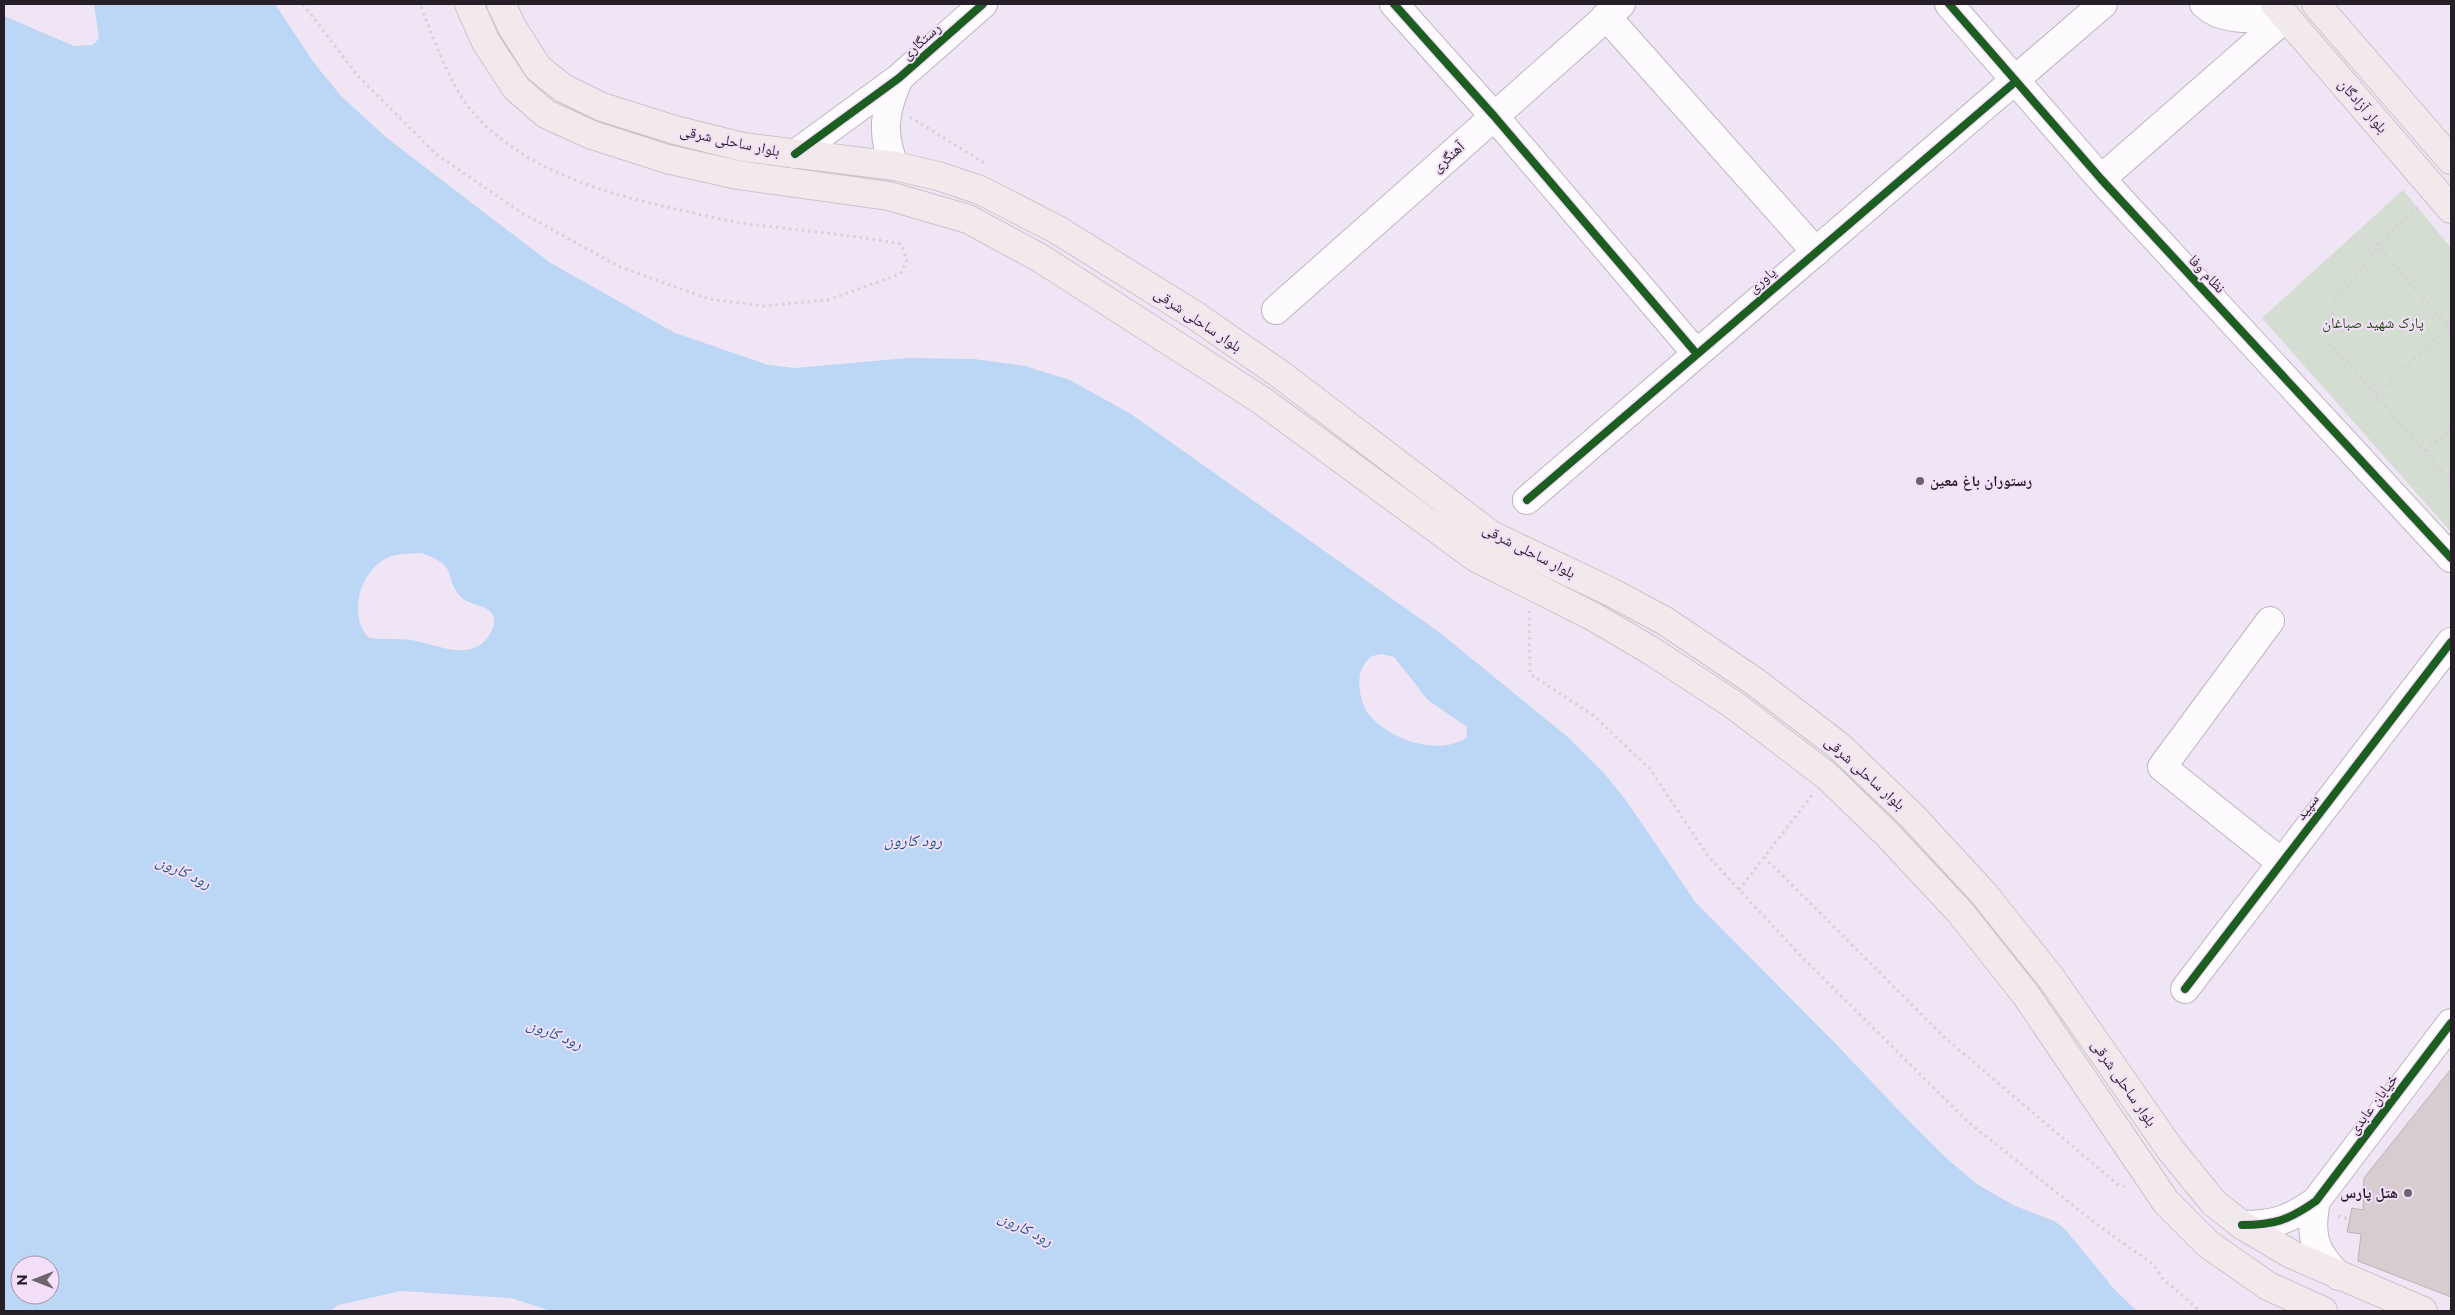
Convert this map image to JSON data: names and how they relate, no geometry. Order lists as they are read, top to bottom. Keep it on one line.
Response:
{"streets":{"main road":["بلوار آزادگان","بلوار ساحلی شرقی"],"street":["رستگاری","آهنگری","نظام وفا","یاوری","سپید","خیابان عابدی"]},"crossings":[["رستگاری","بلوار ساحلی شرقی"],["نظام وفا","یاوری"]],"water":["رود کارون"],"parks":["پارک شهید صباغان"],"places":["رستوران باغ معین","هتل پارس"],"north":"left"}
